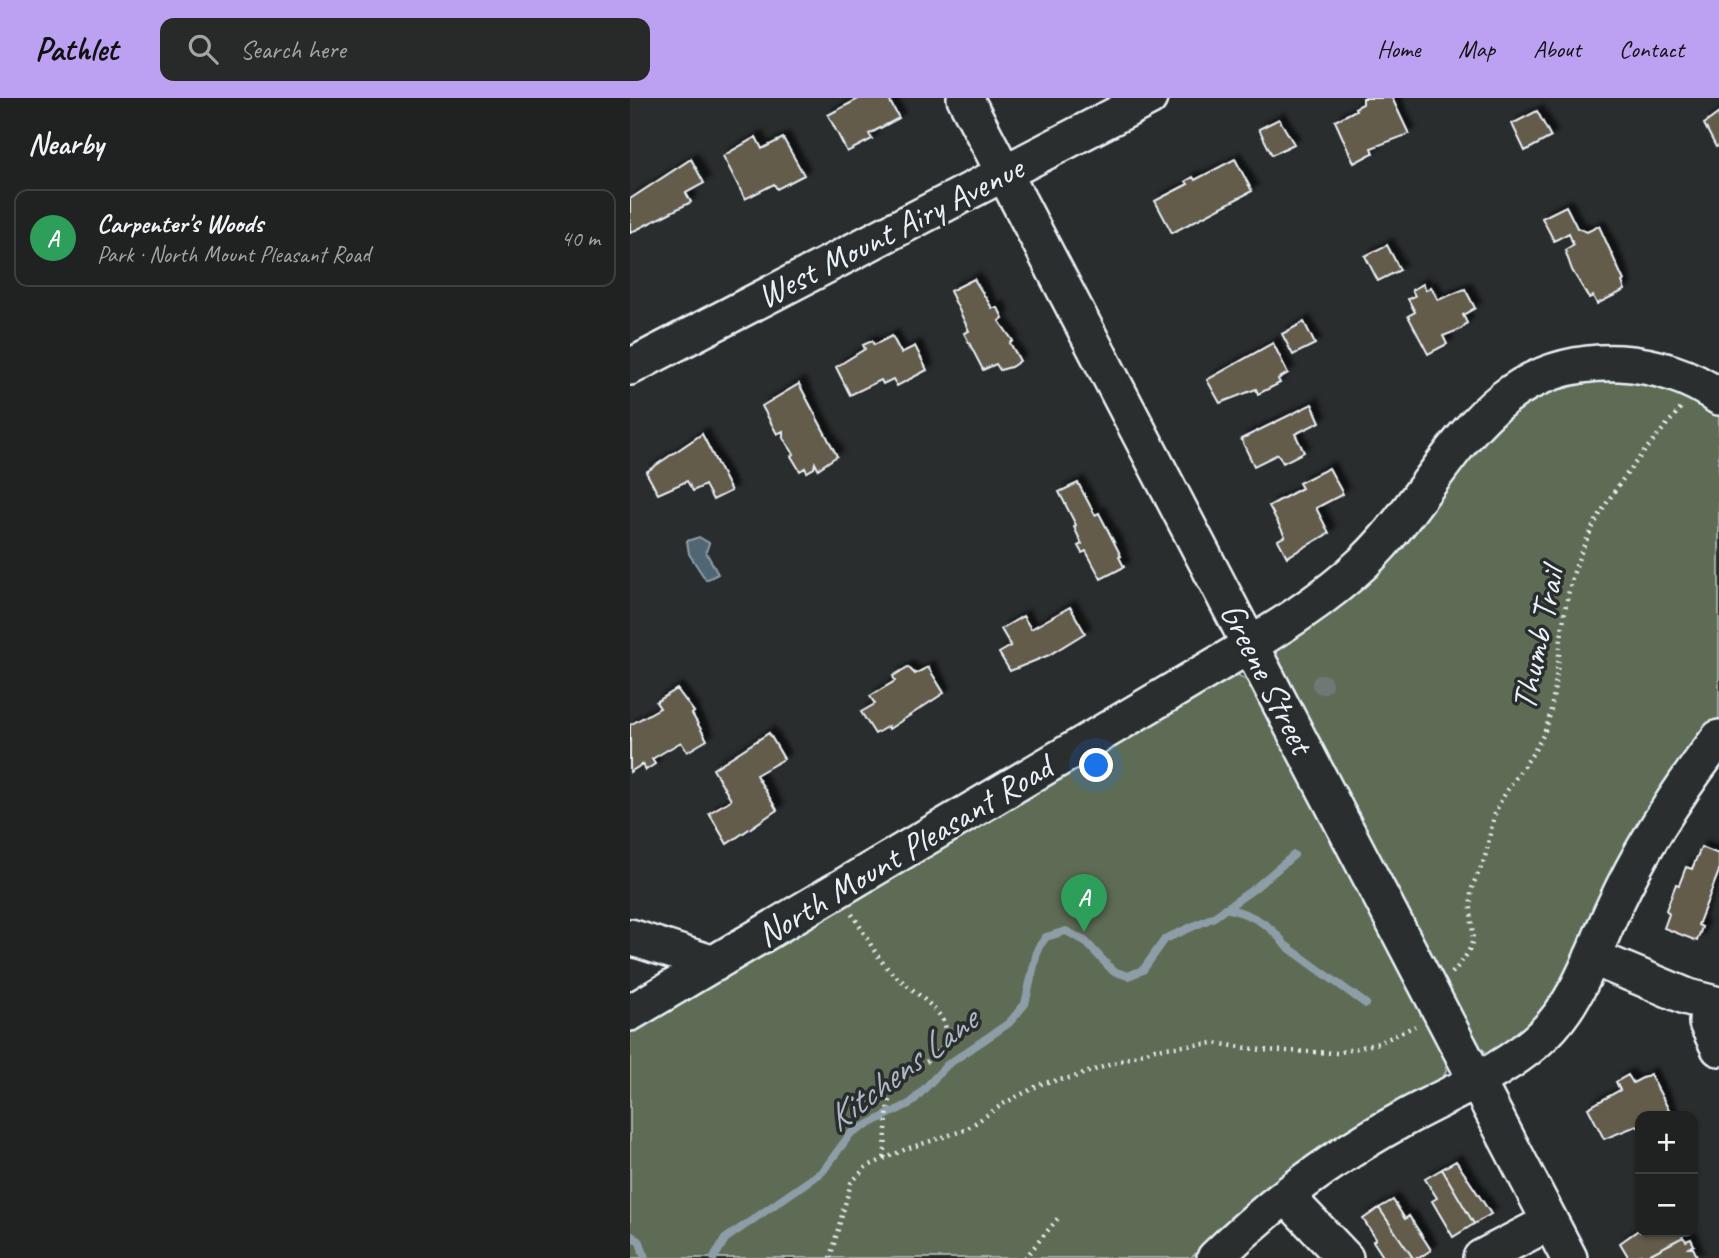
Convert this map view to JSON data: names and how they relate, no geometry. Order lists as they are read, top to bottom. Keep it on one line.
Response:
{"streets":{"street":["West Mount Airy Avenue","Greene Street","North Mount Pleasant Road"],"path":["Thumb Trail"]},"crossings":[["West Mount Airy Avenue","Greene Street"],["Greene Street","North Mount Pleasant Road"]],"water":["Kitchens Lane"],"page":{"header":"Pathlet","search":"Search here","nav":["Home","Map","About","Contact"],"heading":"Nearby","list":[{"mark":"A","name":"Carpenter's Woods","note":"Park · North Mount Pleasant Road","value":"40 m"}],"pins":"A","map_buttons":["+","−"]}}
